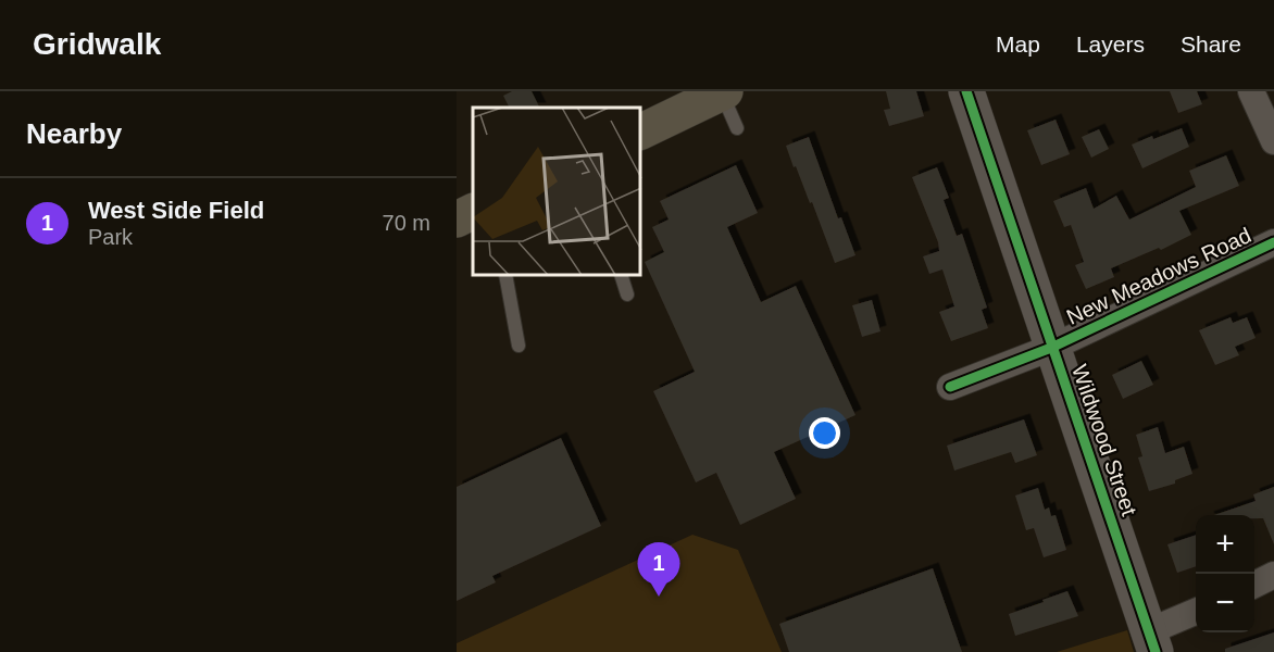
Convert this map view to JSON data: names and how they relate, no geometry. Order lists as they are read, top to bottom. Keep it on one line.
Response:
{"streets":{"street":["New Meadows Road","Wildwood Street"]},"crossings":[["New Meadows Road","Wildwood Street"]],"page":{"header":"Gridwalk","nav":["Map","Layers","Share"],"heading":"Nearby","list":[{"mark":"1","name":"West Side Field","note":"Park","value":"70 m"}],"map_buttons":["+","−"],"pins":"1"}}
